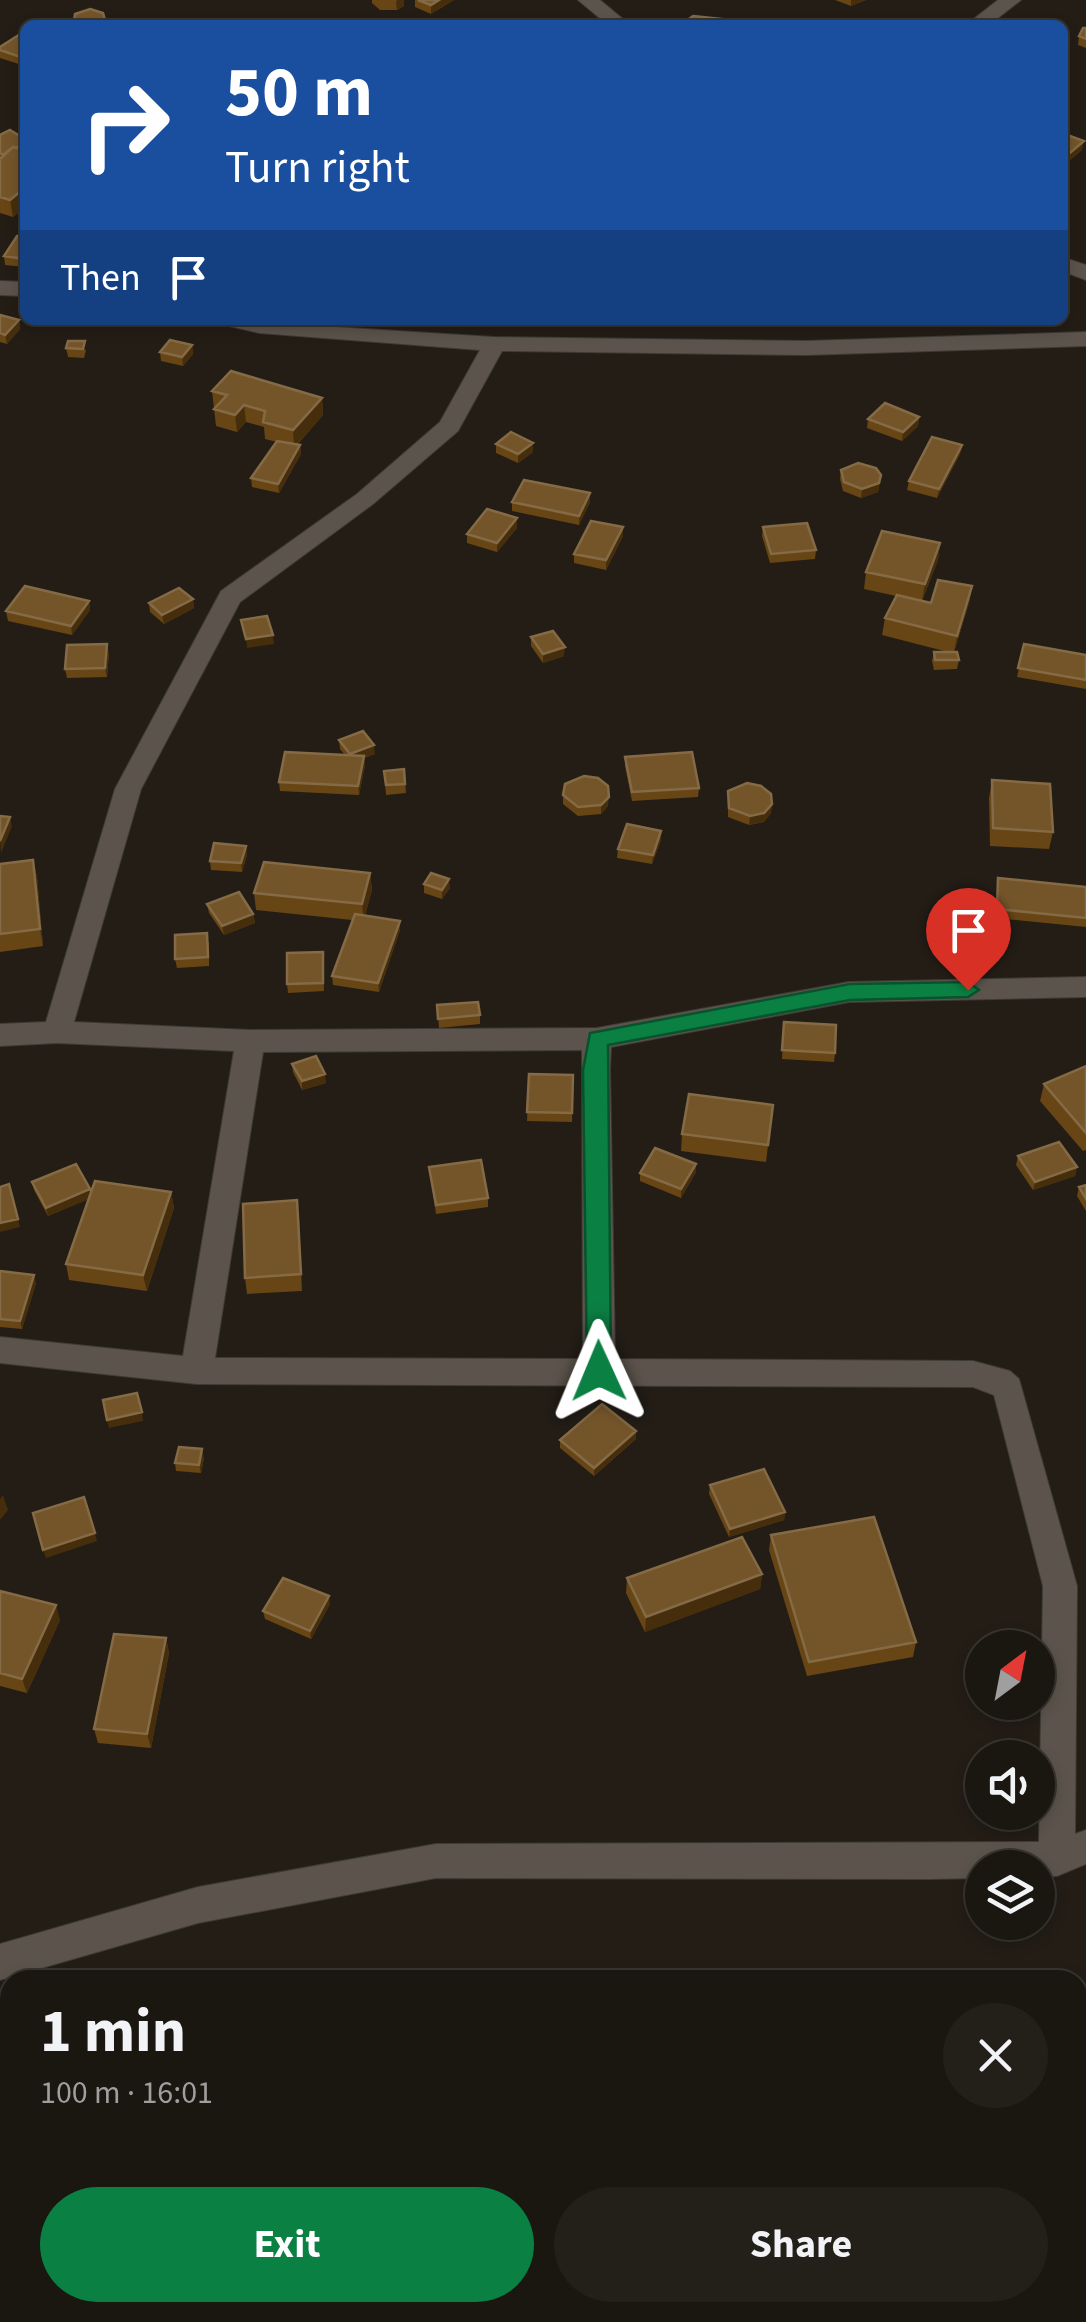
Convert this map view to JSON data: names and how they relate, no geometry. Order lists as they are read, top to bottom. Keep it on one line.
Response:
{"north":"top right","page":{"turn":["50 m","Turn right"],"then":"Then","heading":["1 min","100 m · 16:01"],"buttons":["Exit","Share"]}}
